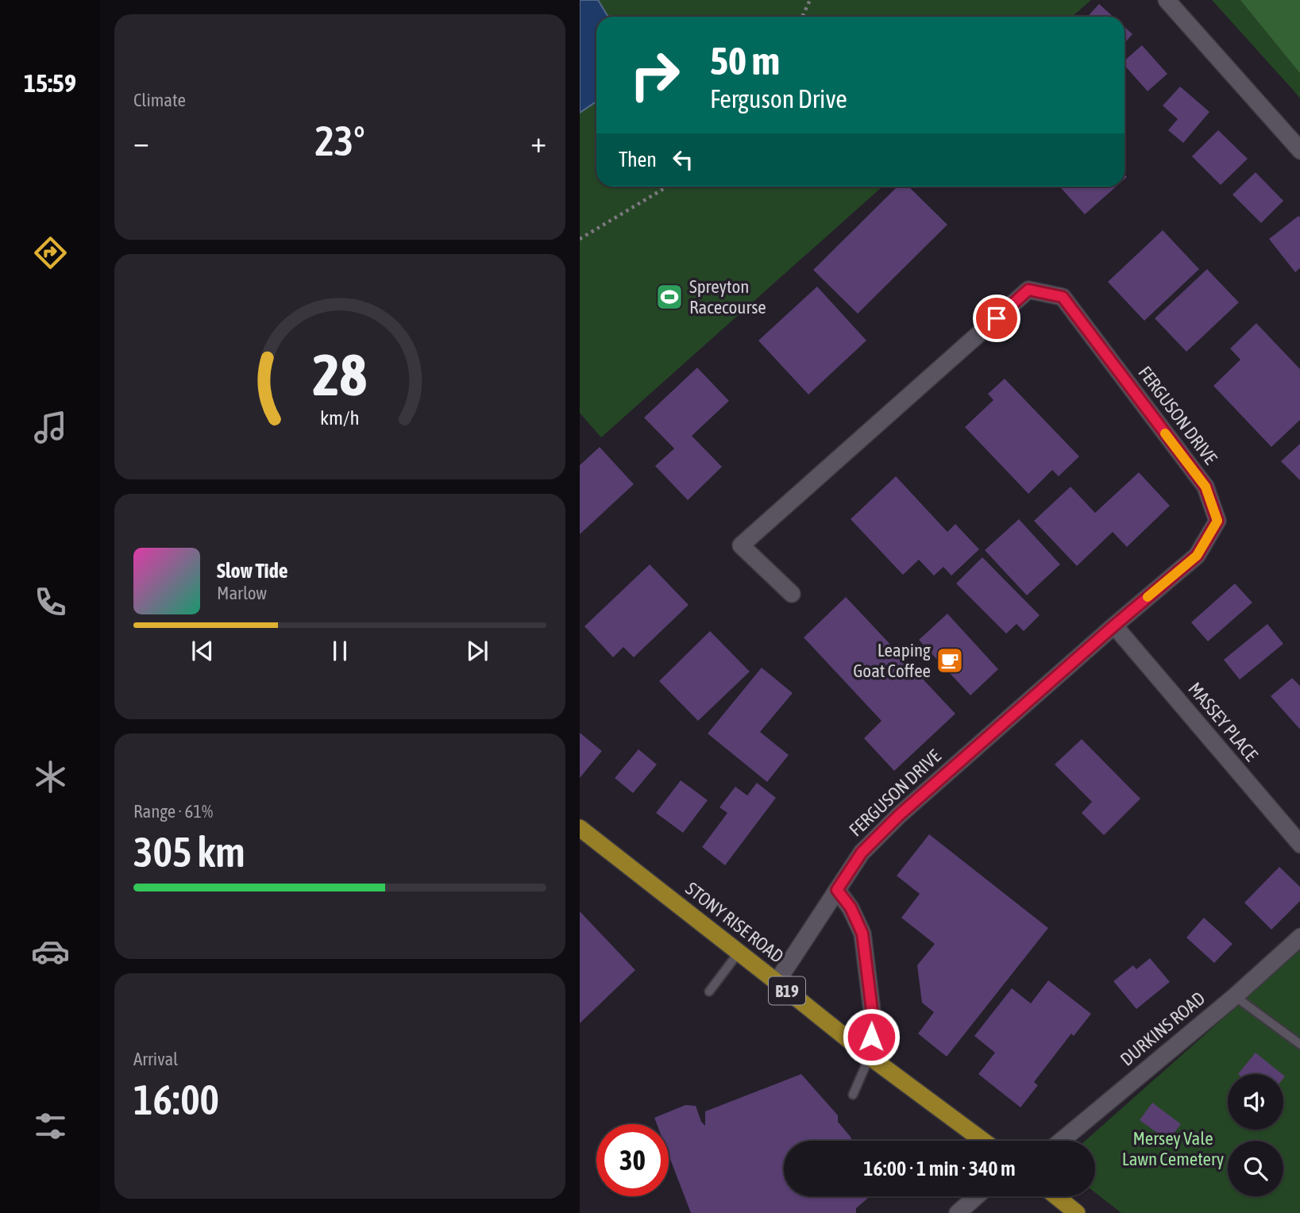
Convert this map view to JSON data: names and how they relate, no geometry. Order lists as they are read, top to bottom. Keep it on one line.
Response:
{"streets":{"main road":["STONY RISE ROAD","B19"],"street":["FERGUSON DRIVE","MASSEY PLACE","DURKINS ROAD"]},"crossings":[["FERGUSON DRIVE","MASSEY PLACE"],["FERGUSON DRIVE","STONY RISE ROAD"]],"parks":["Mersey Vale Lawn Cemetery"],"places":{"sports":["Spreyton Racecourse"],"cafe":["Leaping Goat Coffee"]},"page":{"tabs":"15:59","tile":["Climate",["Range · 61%","305 km"],["Arrival","16:00"]],"turn":["50 m","Ferguson Drive"],"heat":["−","23°","+"],"then":"Then","song":["Slow Tide","Marlow"],"limit":"30","trip":"16:00 · 1 min · 340 m","gauge":["28","km/h"]}}
